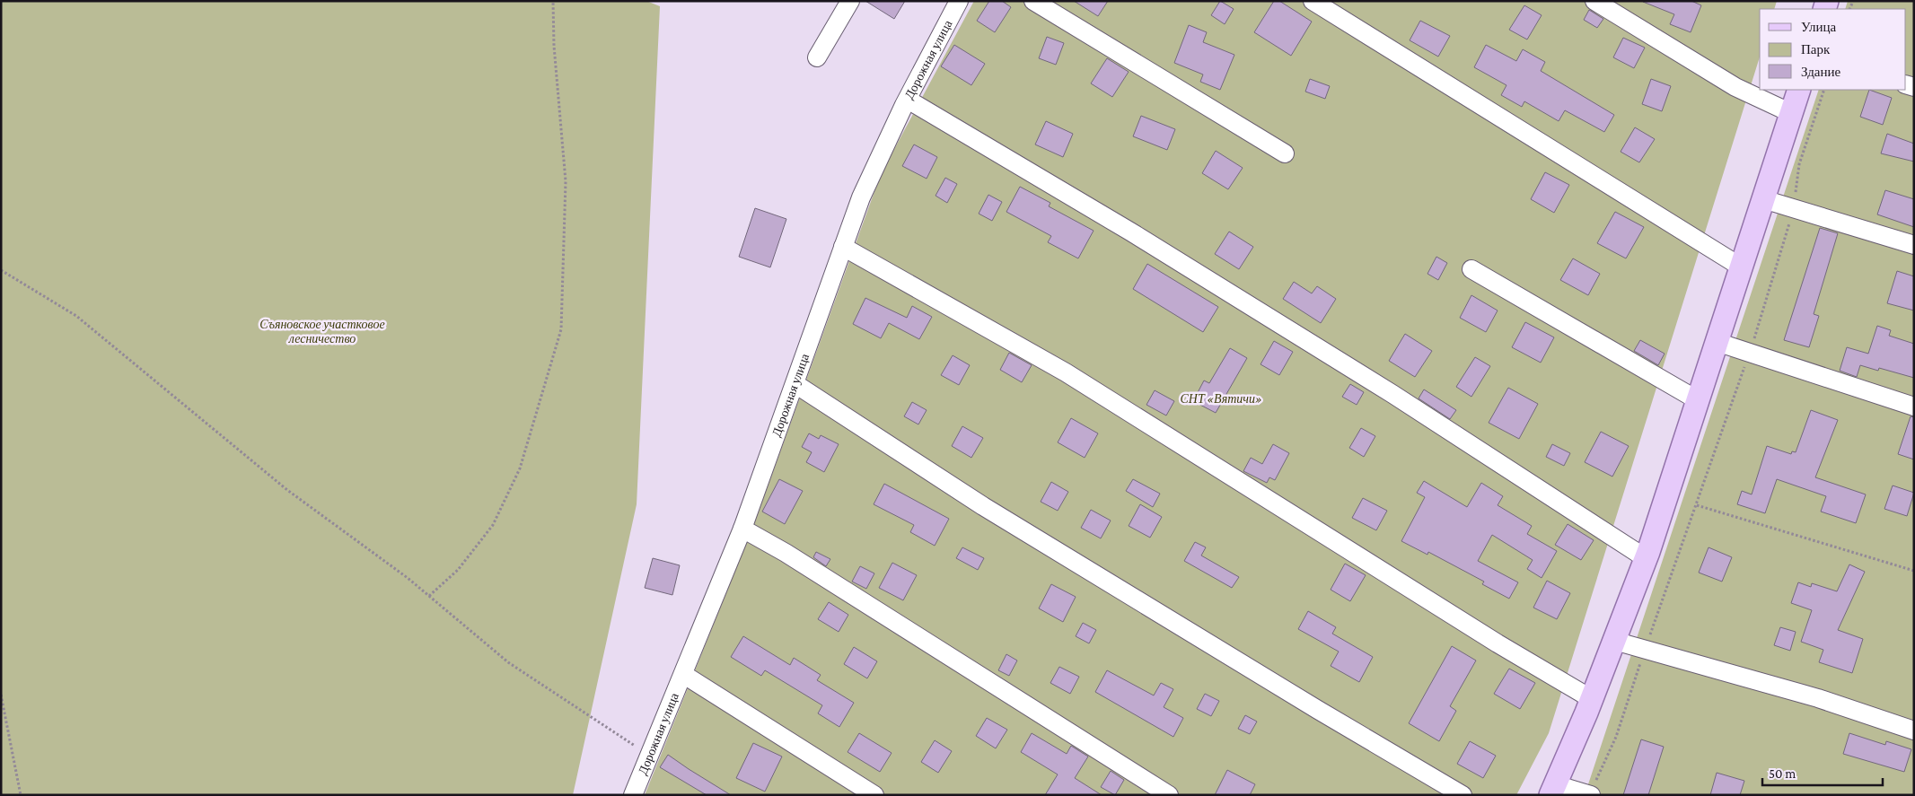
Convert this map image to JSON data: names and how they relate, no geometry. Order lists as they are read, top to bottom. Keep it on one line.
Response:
{"streets":{"street":["Дорожная улица"]},"parks":["Съяновское участковое лесничество","СНТ «Вятичи»"],"legend":["Улица","Парк","Здание"],"scale_bar":"50 m"}
